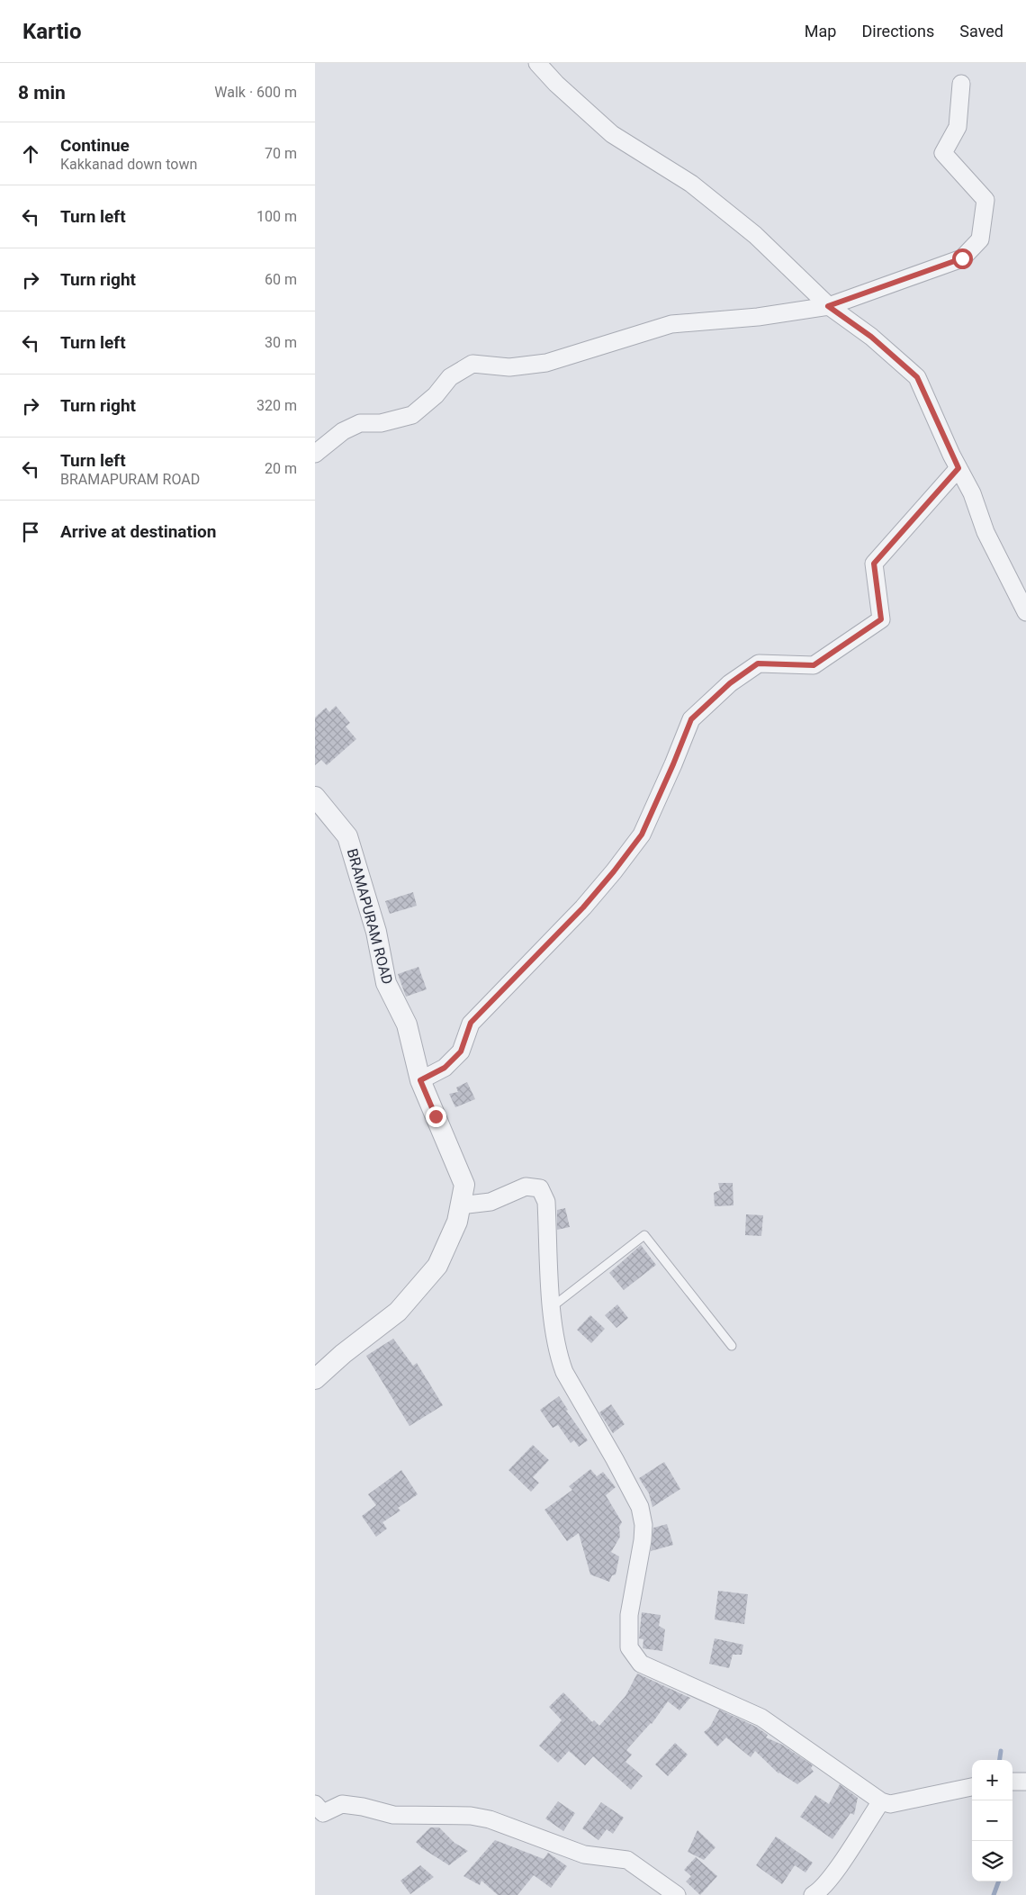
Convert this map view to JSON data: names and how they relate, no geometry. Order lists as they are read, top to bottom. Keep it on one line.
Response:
{"streets":{"street":["BRAMAPURAM ROAD"]},"page":{"header":"Kartio","nav":["Map","Directions","Saved"],"heading":["8 min","Walk · 600 m"],"list":[["Continue","Kakkanad down town","70 m"],["Turn left","100 m"],["Turn right","60 m"],["Turn left","30 m"],["Turn right","320 m"],["Turn left","BRAMAPURAM ROAD","20 m"],"Arrive at destination"],"map_buttons":["+","−"]}}
